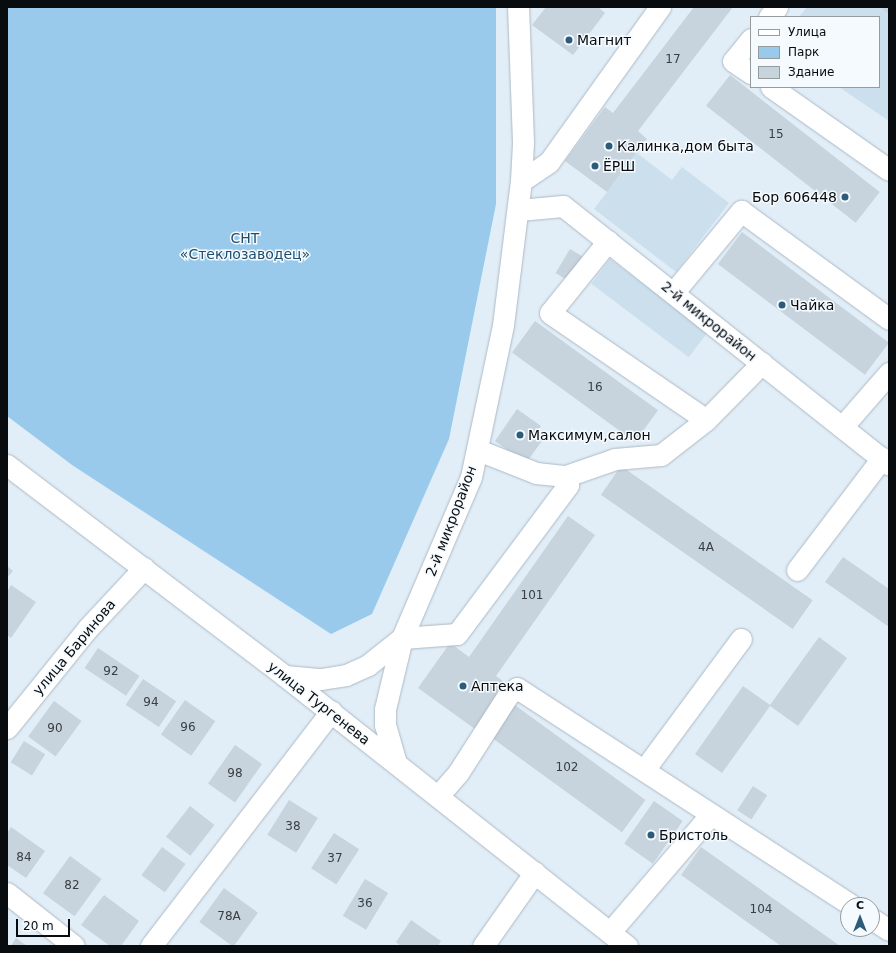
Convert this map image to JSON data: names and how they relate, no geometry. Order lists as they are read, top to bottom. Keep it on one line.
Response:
{"streets":{"street":["2-й микрорайон","улица Баринова","улица Тургенева"]},"crossings":[["2-й микрорайон","улица Тургенева"],["улица Баринова","улица Тургенева"]],"parks":["СНТ «Стеклозаводец»"],"places":["Магнит","Калинка,дом быта","ЁРШ","Бор 606448","Чайка","Максимум,салон","Аптека","Бристоль"],"house_numbers":["17","15","16","4А","101","92","94","96","90","102","98","38","84","37","82","36","104","78А"],"legend":["Улица","Парк","Здание"],"scale_bar":"20 m","north":"top"}
